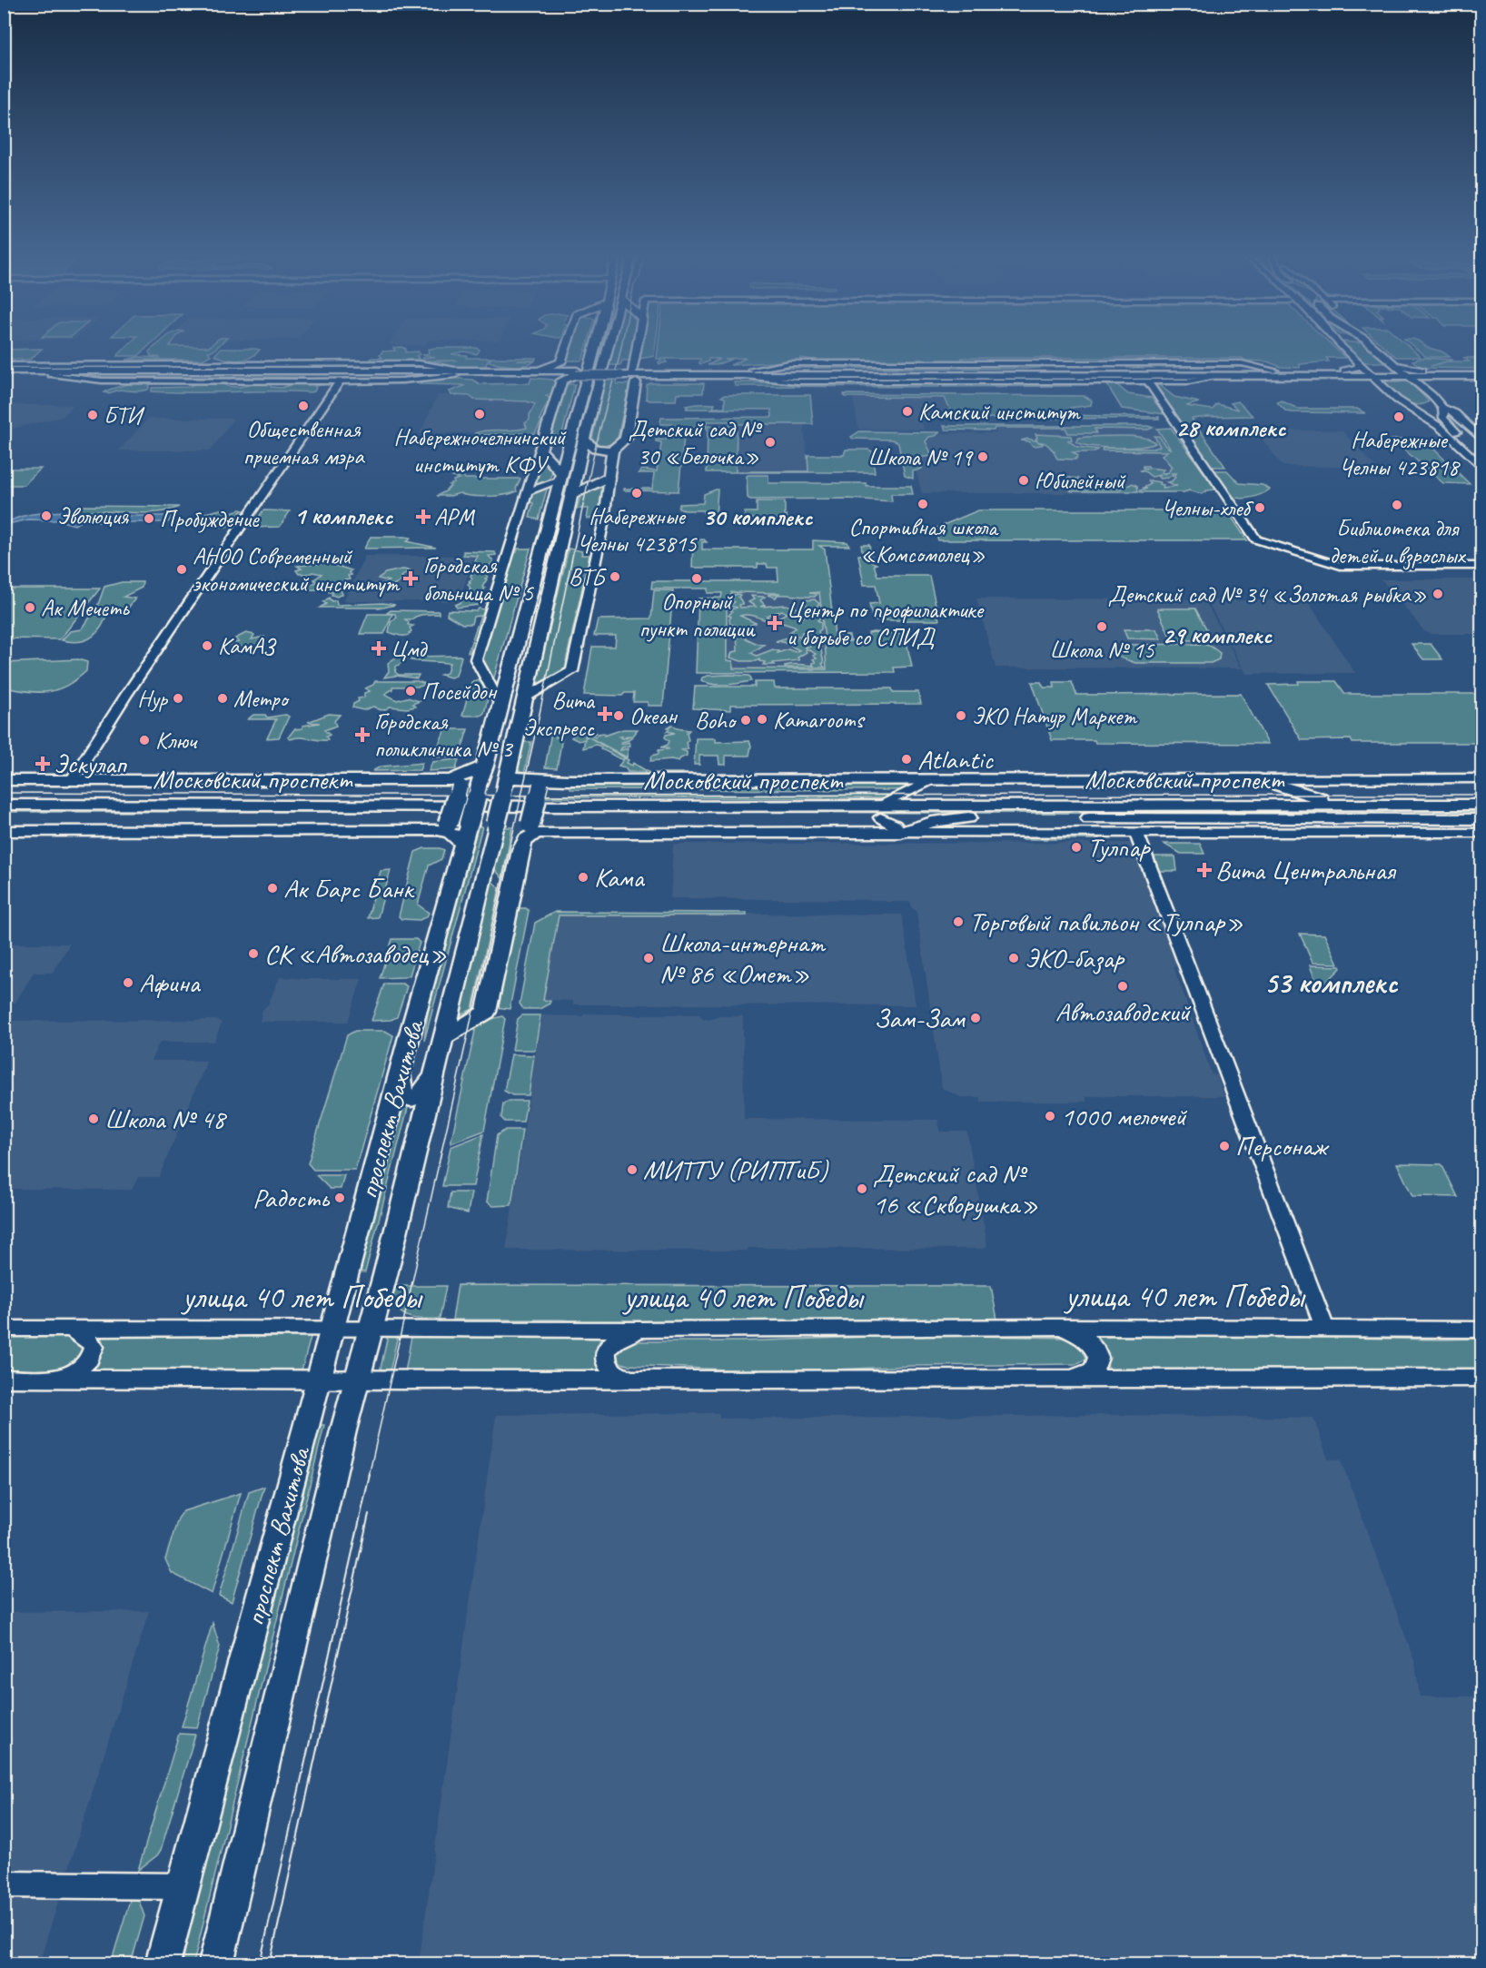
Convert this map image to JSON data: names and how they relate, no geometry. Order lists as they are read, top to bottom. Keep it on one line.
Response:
{"streets":{"main road":["Московский проспект","проспект Вахитова"],"street":["улица 40 лет Победы"]},"crossings":[["проспект Вахитова","улица 40 лет Победы"]],"districts":["28 комплекс","1 комплекс","30 комплекс","29 комплекс","53 комплекс"],"places":{"other":["Общественная приемная мэра","Камский институт","Набережночелнинский институт КФУ","БТИ","Набережные Челны 423818","Детский сад № 30 «Белочка»","Школа № 19","Юбилейный","Набережные Челны 423815","Спортивная школа «Комсомолец»","Библиотека для детей и взрослых","Челны-хлеб","Эволюция","Пробуждение","АНОО Современный экономический институт","ВТБ","Опорный пункт полиции","Детский сад № 34 «Золотая рыбка»","Ак Мечеть","Школа № 15","КамАЗ","Посейдон","Нур","Метро","Океан","ЭКО Натур Маркет","Kamarooms","Boho","Ключ","Atlantic","Тулпар","Кама","Ак Барс Банк","Торговый павильон «Тулпар»","СК «Автозаводец»","Школа-интернат № 86 «Омет»","ЭКО-базар","Афина","Автозаводский","Зам-Зам","1000 мелочей","Школа № 48","Персонаж","МИТТУ (РИПТиБ)","Детский сад № 16 «Скворушка»","Радость"],"health":["АРМ","Городская больница № 5","Центр по профилактике и борьбе со СПИД","Цмд","Вита Экспресс","Городская поликлиника № 3","Эскулап","Вита Центральная"]}}
